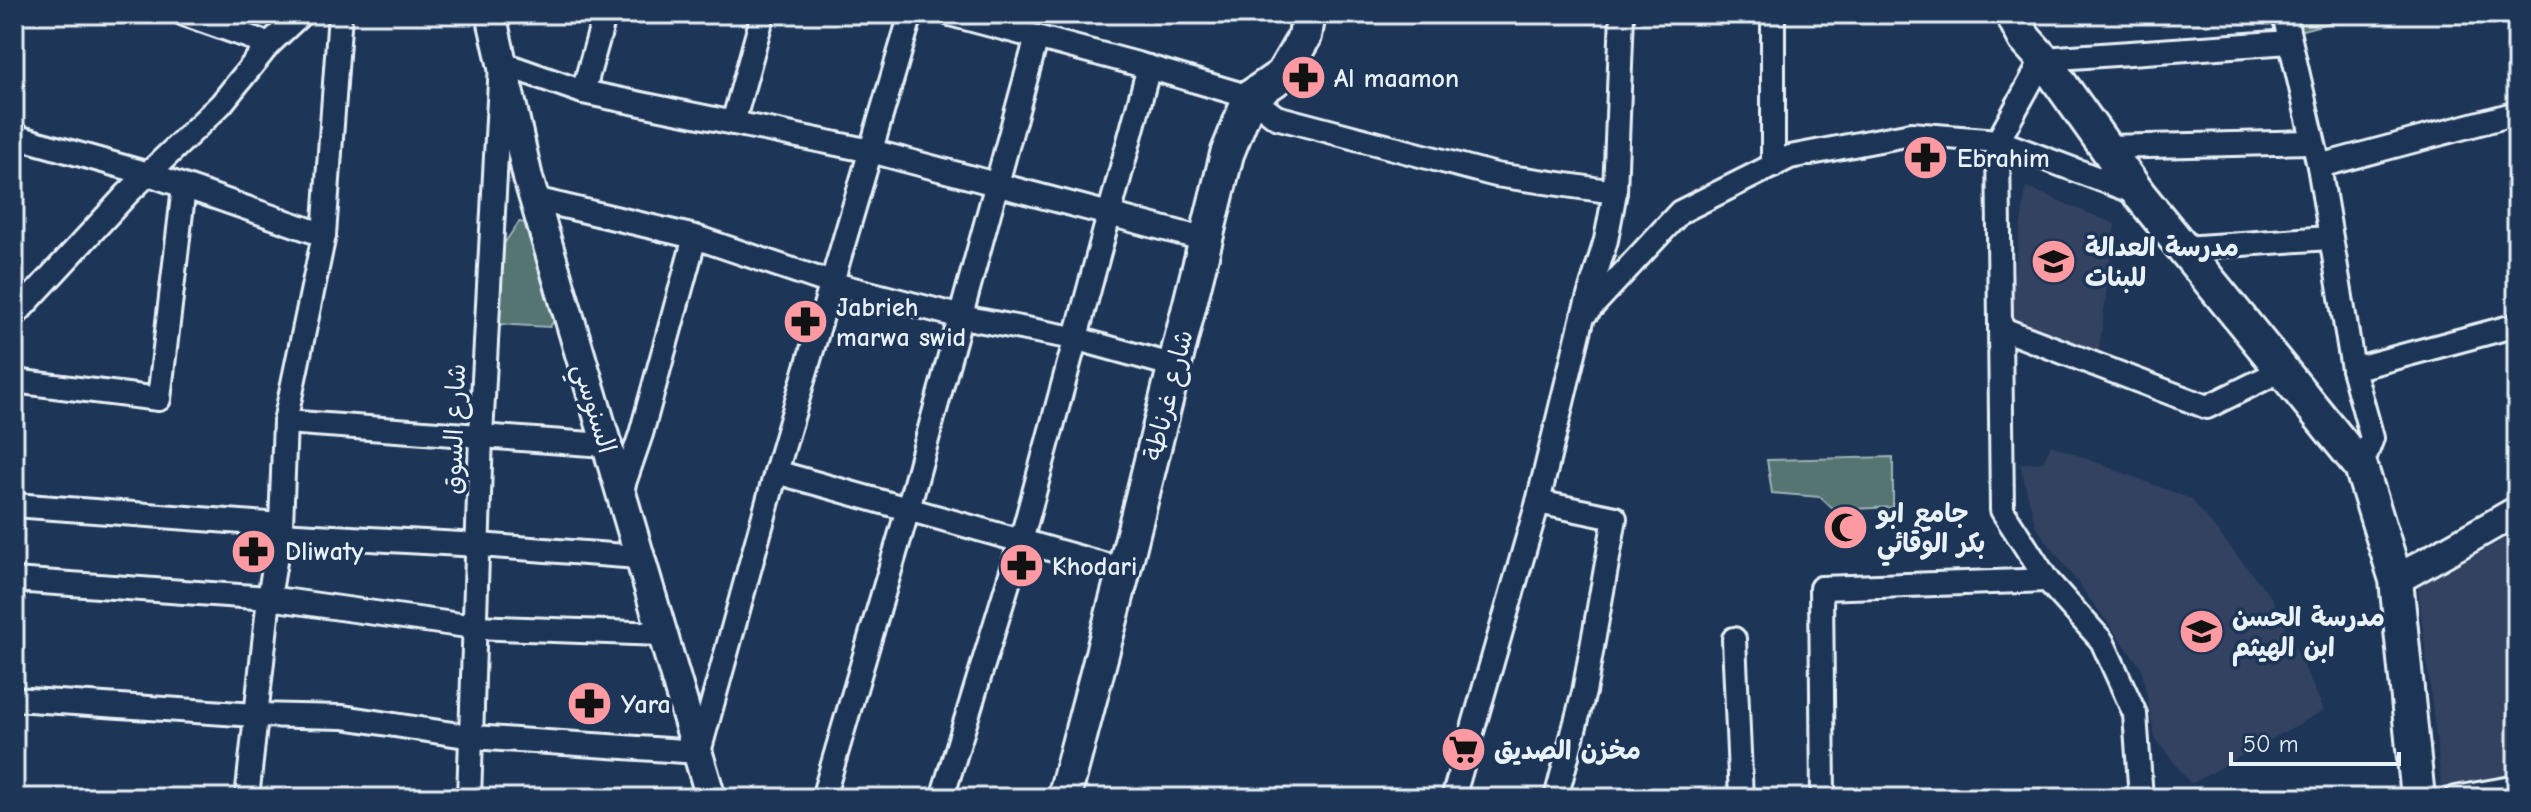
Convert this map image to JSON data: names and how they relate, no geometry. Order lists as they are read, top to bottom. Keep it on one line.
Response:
{"streets":{"main road":["شارع غرناطة"],"street":["السنوسي","شارع السوق"]},"crossings":[["السنوسي","شارع السوق"]],"places":{"pharmacy":["Al maamon","Ebrahim","Jabrieh marwa swid","Dliwaty","Khodari","Yara"],"school or university":["مدرسة العدالة للبنات","مدرسة الحسن ابن الهيثم"],"mosque":["جامع ابو بكر الوقائي"],"supermarket":["مخزن الصديق"]},"scale_bar":"50 m"}
